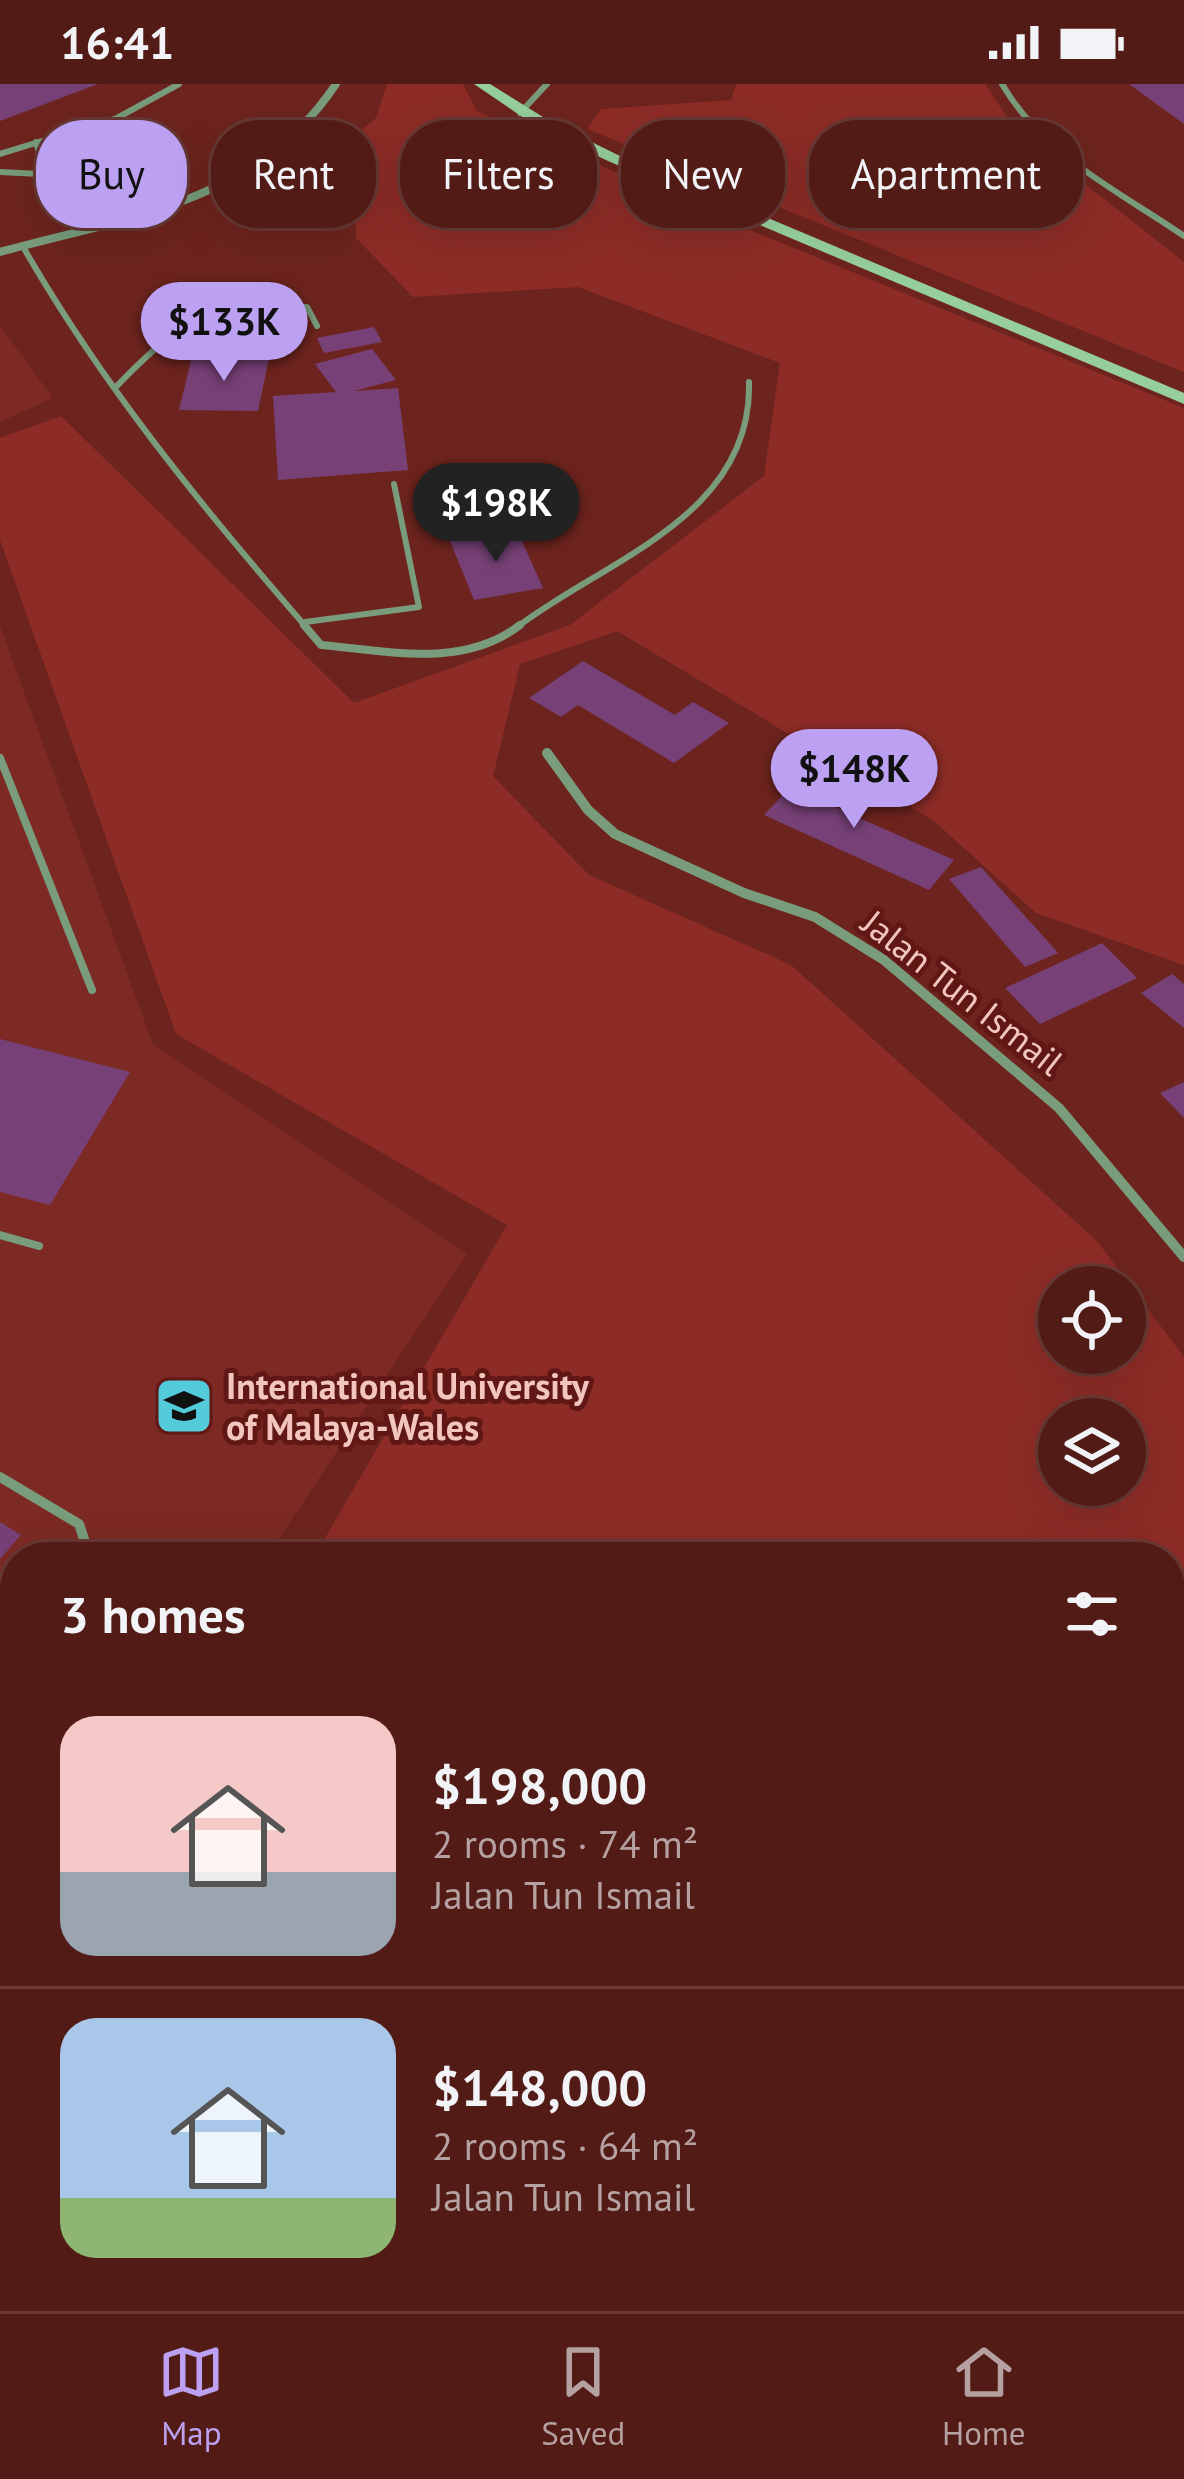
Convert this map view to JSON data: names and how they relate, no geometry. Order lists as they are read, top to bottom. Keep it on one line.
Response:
{"streets":{"street":["Jalan Tun Ismail"]},"places":{"school or university":["International University of Malaya-Wales"]},"page":{"status":"16:41","chip":["Buy","Rent","Filters","New","Apartment"],"price":["$133K","$198K","$148K"],"heading":"3 homes","list":[{"name":"$198,000","note":"2 rooms · 74 m² · Jalan Tun Ismail"},{"name":"$148,000","note":"2 rooms · 64 m² · Jalan Tun Ismail"}],"tabs":["Map","Saved","Home"]}}
